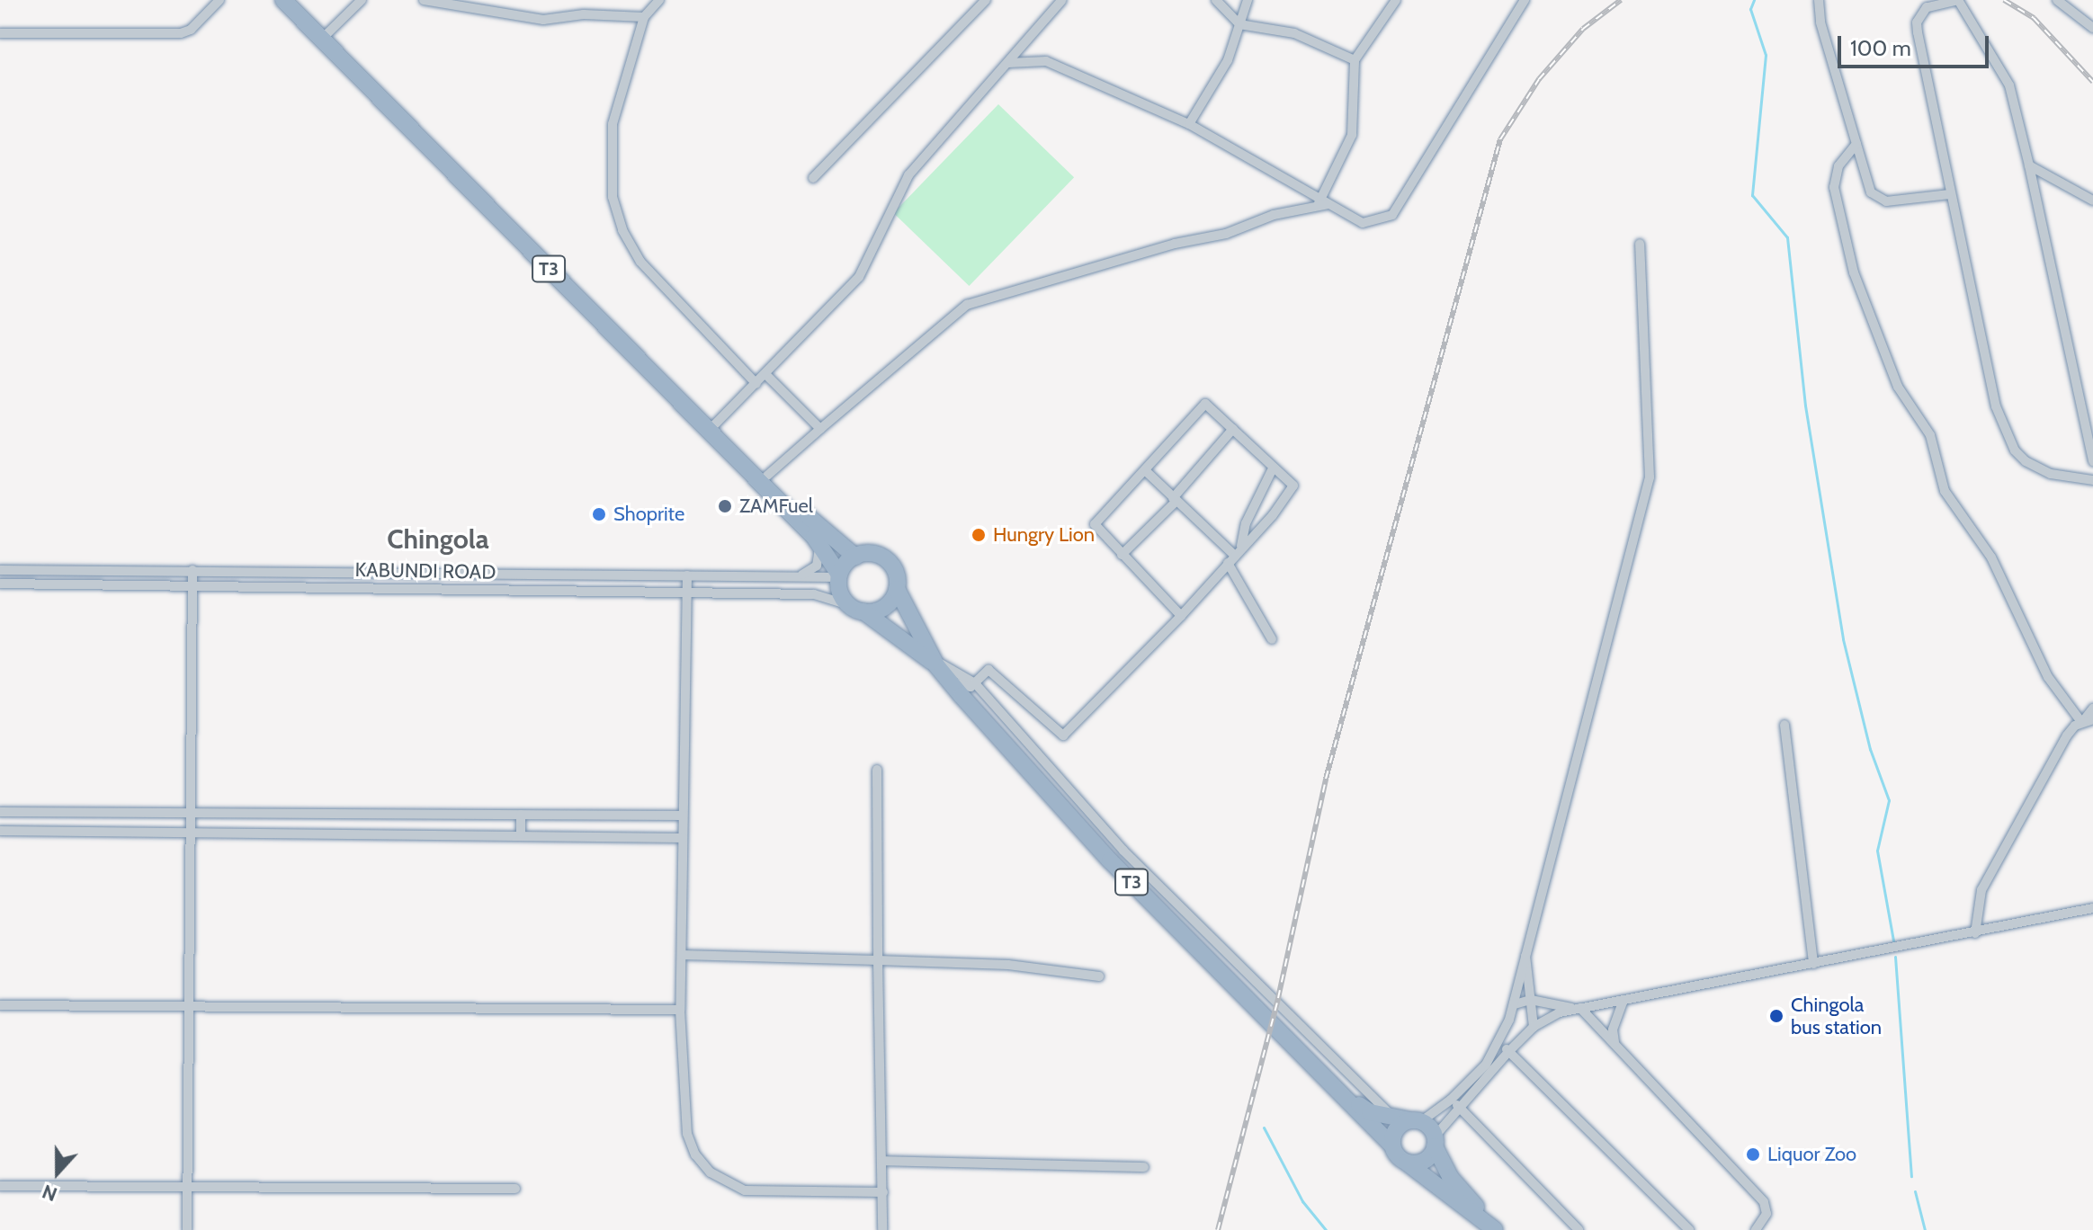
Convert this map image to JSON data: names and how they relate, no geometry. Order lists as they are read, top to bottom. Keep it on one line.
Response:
{"streets":{"highway":["T3"],"street":["KABUNDI ROAD"]},"crossings":[["T3","KABUNDI ROAD"]],"districts":["Chingola"],"places":["ZAMFuel","Shoprite","Hungry Lion","Chingola bus station","Liquor Zoo"],"scale_bar":"100 m","north":"bottom"}
